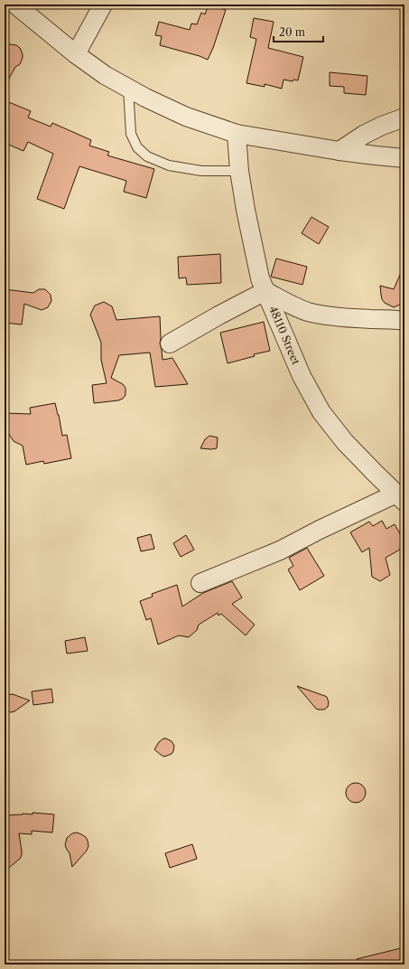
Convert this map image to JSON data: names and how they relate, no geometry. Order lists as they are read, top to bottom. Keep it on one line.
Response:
{"streets":{"street":["48110 Street"]},"scale_bar":"20 m"}
